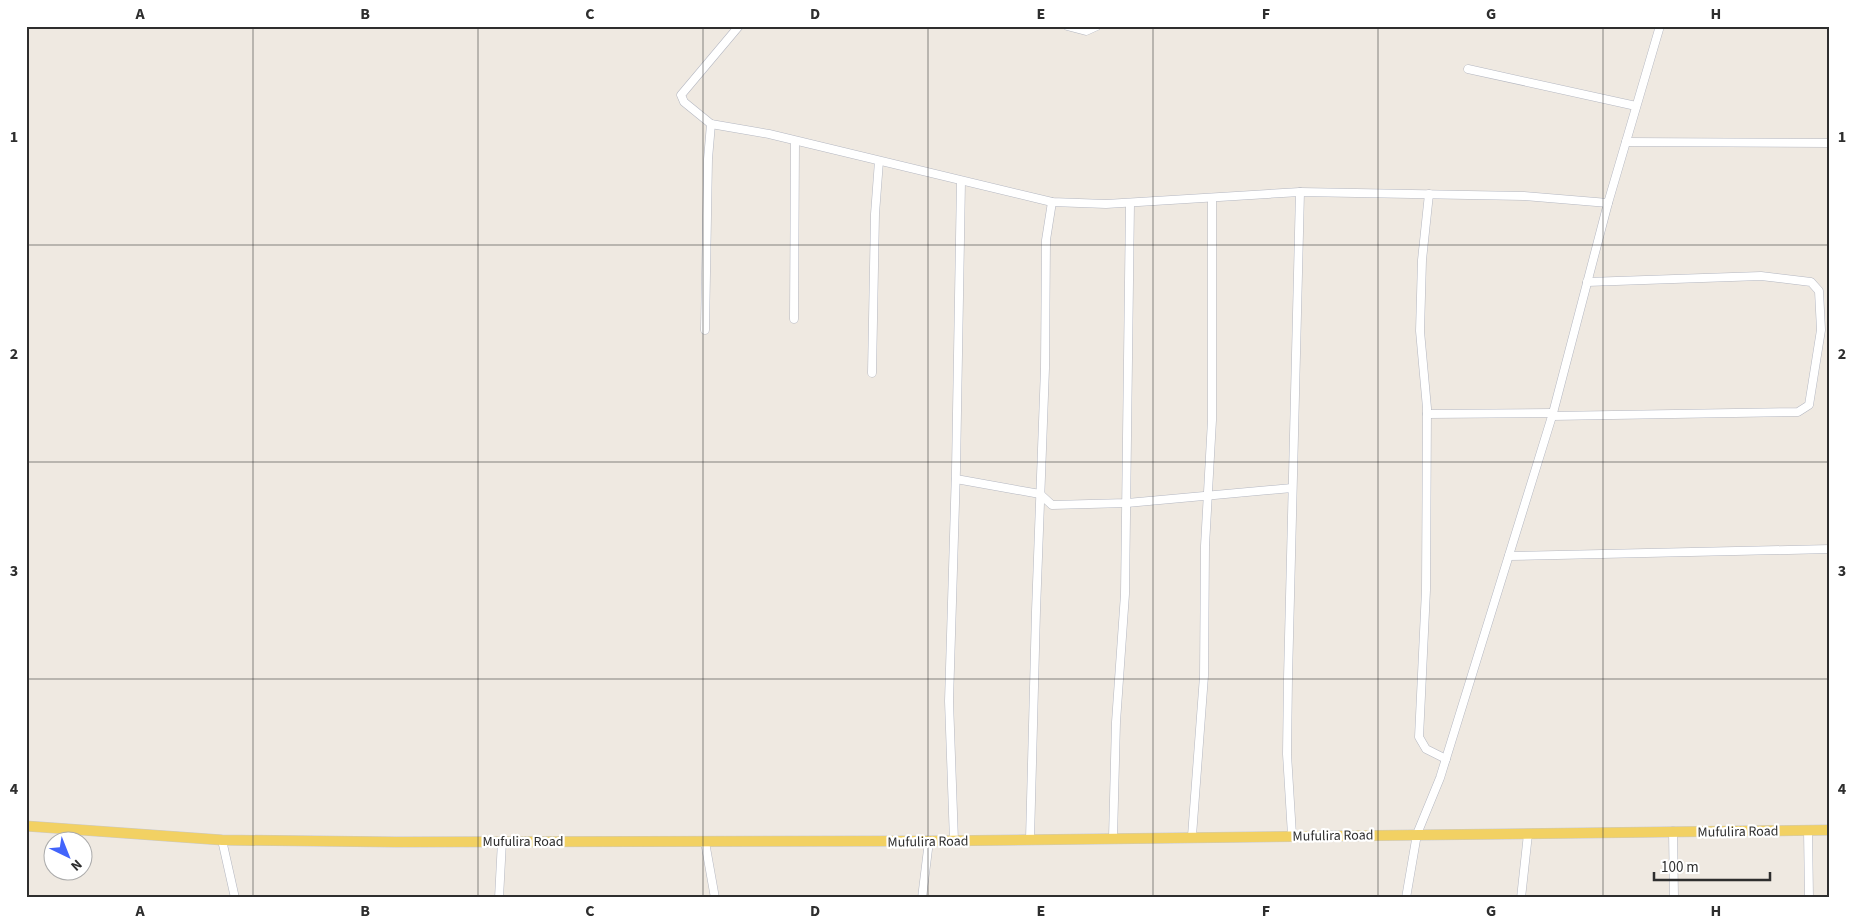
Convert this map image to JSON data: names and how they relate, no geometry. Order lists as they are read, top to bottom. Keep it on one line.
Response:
{"streets":{"main road":["Mufulira Road"]},"scale_bar":"100 m","north":"bottom right","grid":{"columns":["A","B","C","D","E","F","G","H"],"rows":["1","2","3","4"]}}
